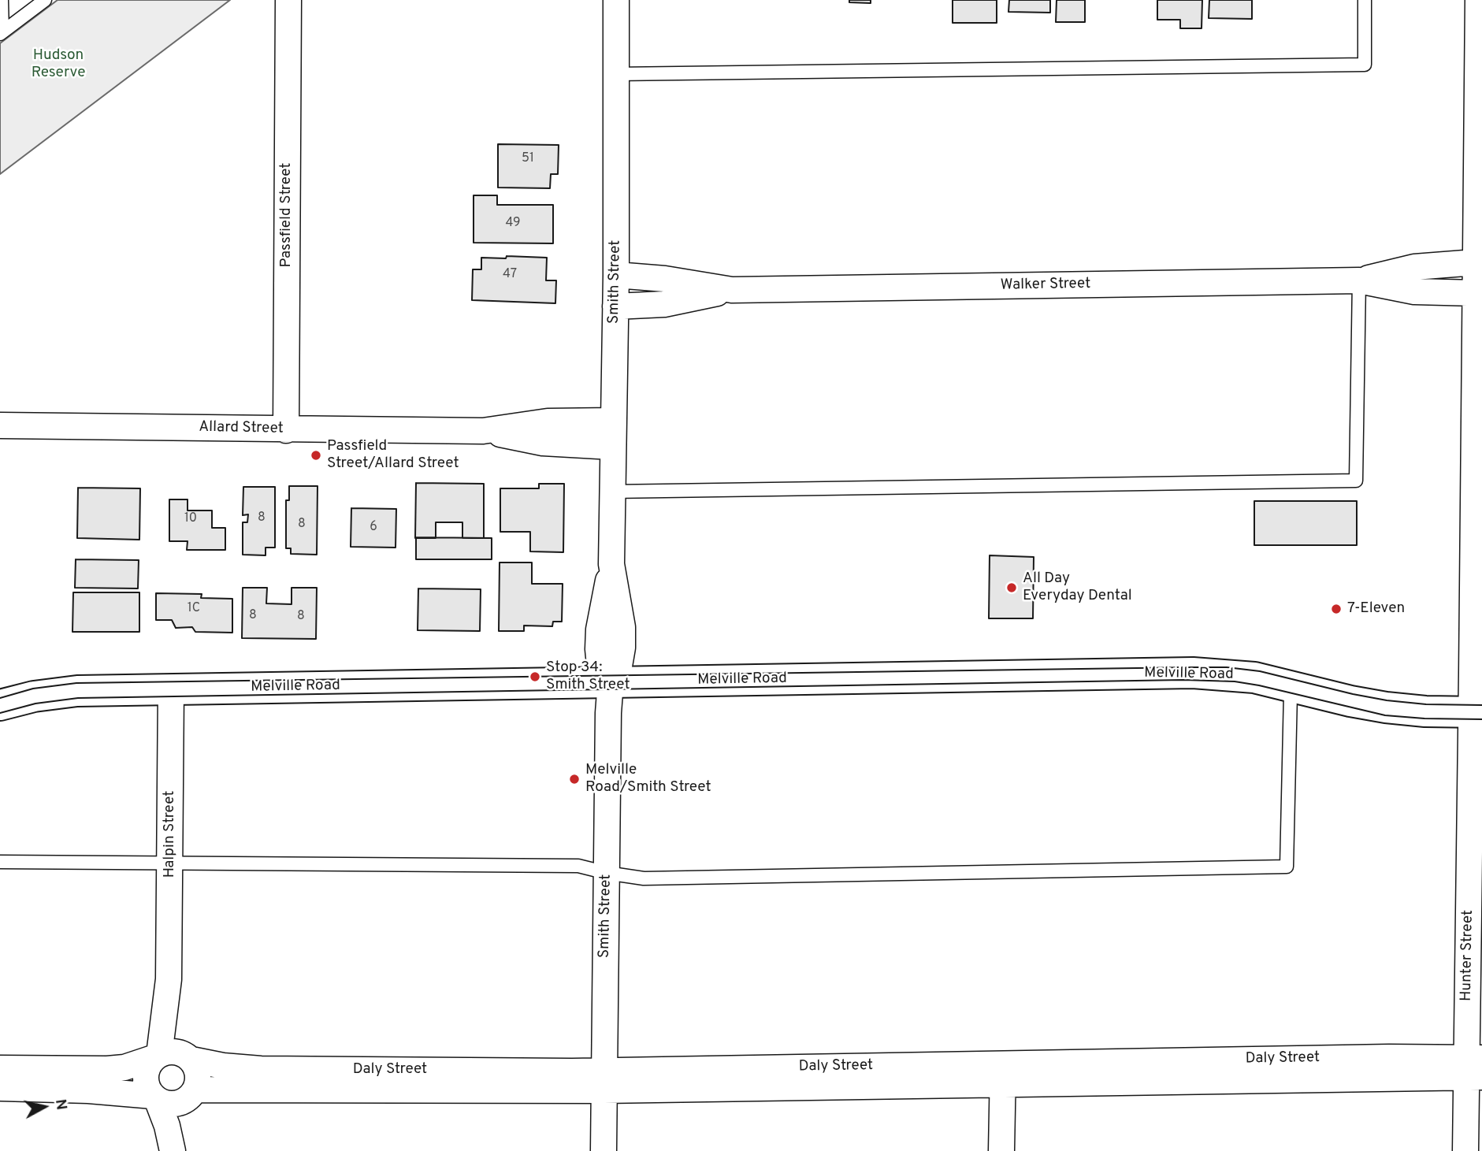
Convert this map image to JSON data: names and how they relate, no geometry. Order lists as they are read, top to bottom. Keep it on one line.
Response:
{"streets":{"main road":["Melville Road"],"street":["Passfield Street","Smith Street","Walker Street","Allard Street","Halpin Street","Hunter Street","Daly Street"]},"crossings":[["Passfield Street","Allard Street"],["Smith Street","Walker Street"],["Smith Street","Allard Street"],["Smith Street","Melville Road"],["Smith Street","Daly Street"],["Walker Street","Hunter Street"],["Melville Road","Halpin Street"],["Melville Road","Hunter Street"],["Halpin Street","Daly Street"],["Hunter Street","Daly Street"]],"parks":["Hudson Reserve"],"places":["Passfield Street/Allard Street","All Day Everyday Dental","7-Eleven","Stop 34: Smith Street","Melville Road/Smith Street"],"house_numbers":["51","49","47","8","10","8","6","1C","8","8"],"north":"right"}
